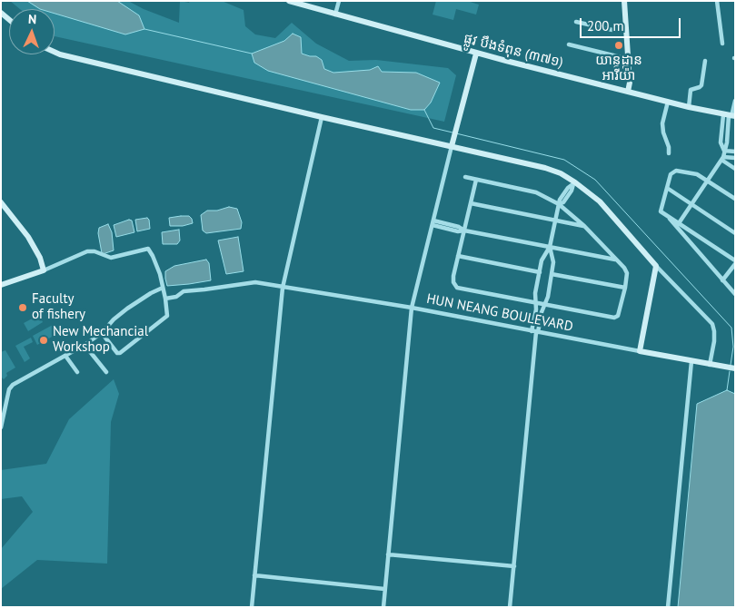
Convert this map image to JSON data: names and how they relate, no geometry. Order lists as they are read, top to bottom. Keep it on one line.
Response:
{"streets":{"main road":["ផ្លូវ បឹងទំពុន (៣៧១)","HUN NEANG BOULEVARD"]},"crossings":[["ផ្លូវ បឹងទំពុន (៣៧១)","HUN NEANG BOULEVARD"]],"places":["យាន្ដដ្ឋាន អារីយ៉ា","Faculty of fishery","New Mechancial Workshop"],"scale_bar":"200 m","north":"top"}
